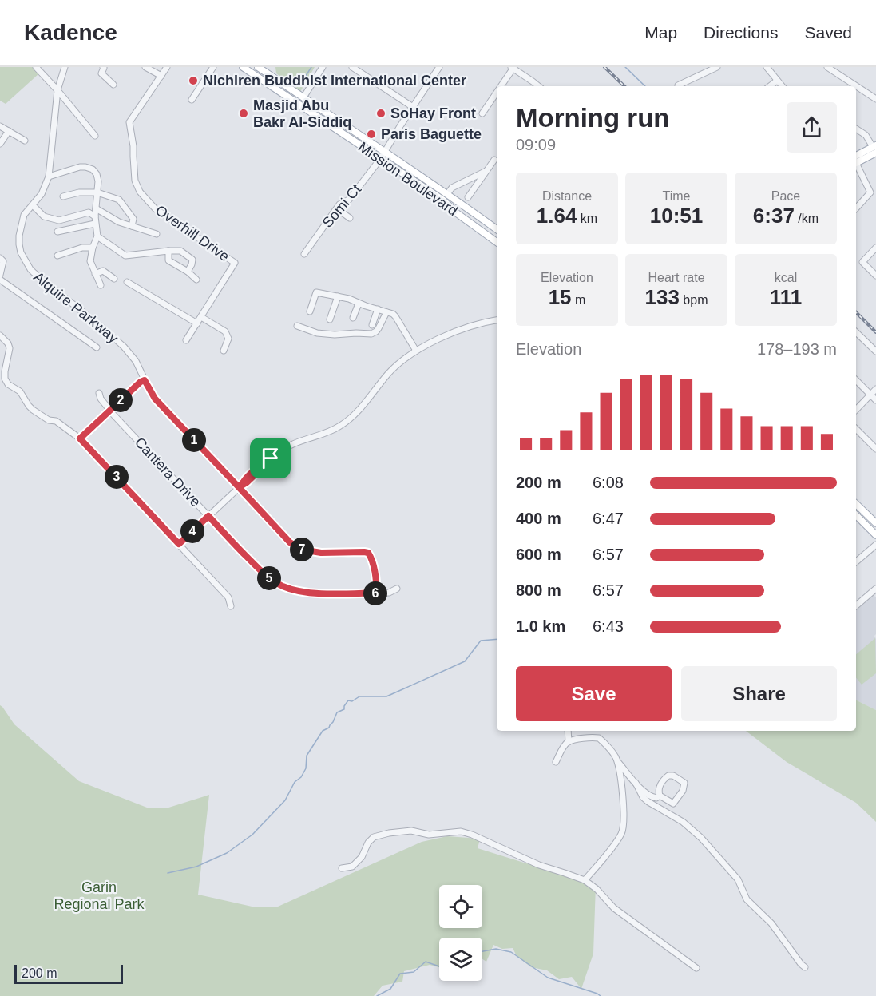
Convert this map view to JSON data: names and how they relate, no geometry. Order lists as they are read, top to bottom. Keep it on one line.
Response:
{"streets":{"main road":["Mission Boulevard"],"street":["Somi Ct","Overhill Drive","Alquire Parkway","Cantera Drive"]},"crossings":[["Mission Boulevard","Somi Ct"],["Alquire Parkway","Cantera Drive"]],"parks":["Garin Regional Park"],"places":["Nichiren Buddhist International Center","Masjid Abu Bakr Al-Siddiq","SoHay Front","Paris Baguette"],"scale_bar":"200 m","page":{"header":"Kadence","nav":["Map","Directions","Saved"],"heading":["Morning run","09:09"],"stats":[["Distance","1.64 km"],["Time","10:51"],["Pace","6:37 /km"],["Elevation","15 m"],["Heart rate","133 bpm"],["kcal","111"]],"chart":["Elevation","178–193 m"],"pins":["2","1","3","4","7","5","6"],"list":[{"name":"200 m","note":"6:08"},{"name":"400 m","note":"6:47"},{"name":"600 m","note":"6:57"},{"name":"800 m","note":"6:57"},{"name":"1.0 km","note":"6:43"}],"buttons":["Save","Share"],"scale":"200 m"}}
